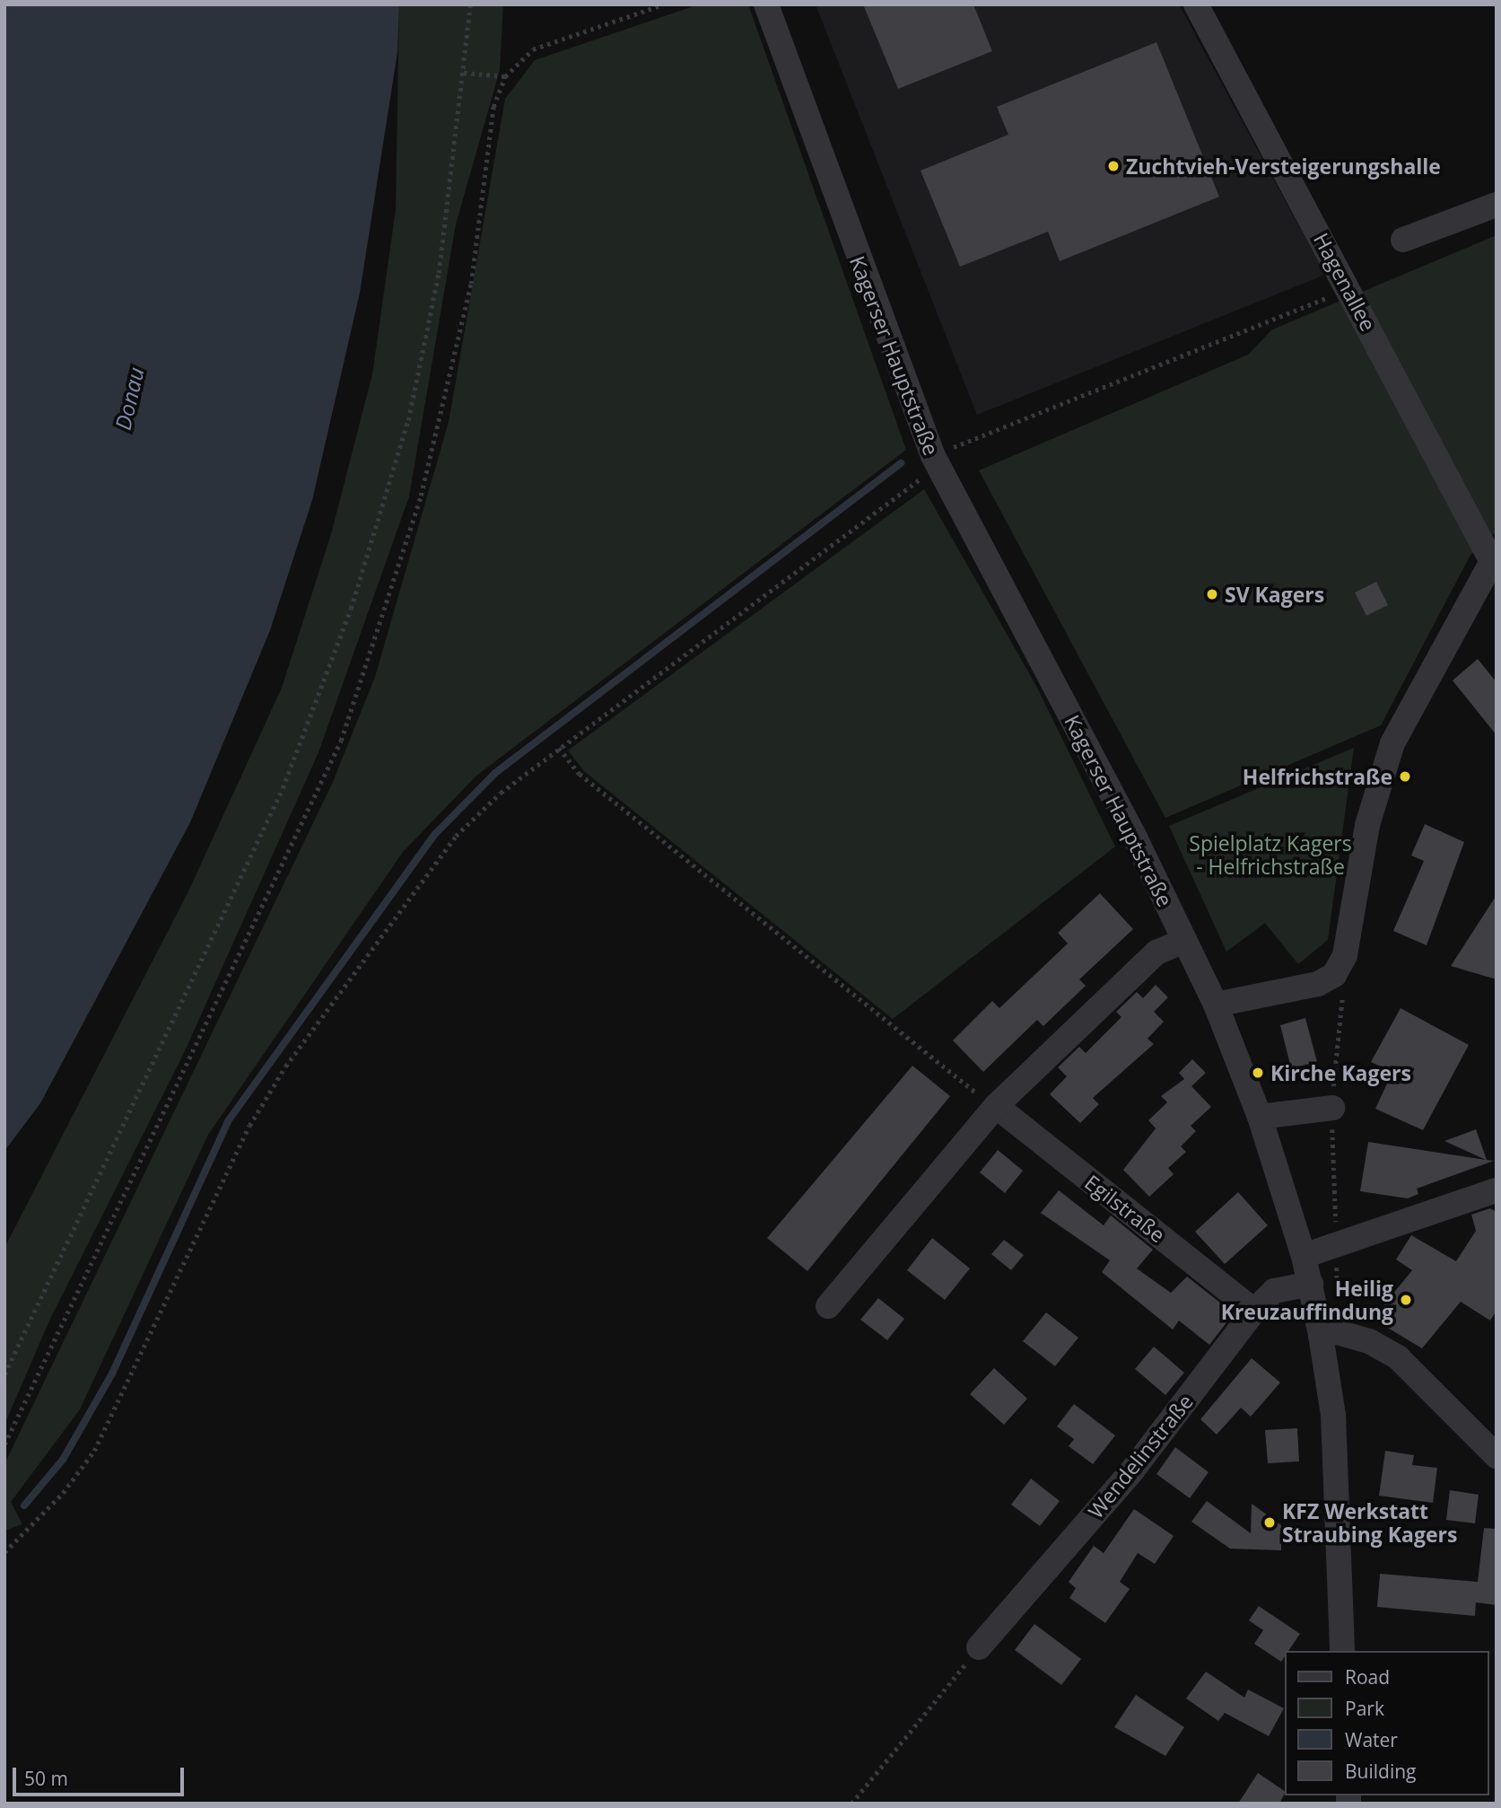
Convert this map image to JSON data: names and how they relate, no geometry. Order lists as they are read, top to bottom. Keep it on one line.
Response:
{"streets":{"street":["Hagenallee","Kagerser Hauptstraße","Egilstraße","Wendelinstraße"]},"crossings":[["Kagerser Hauptstraße","Wendelinstraße"],["Egilstraße","Wendelinstraße"]],"water":["Donau"],"parks":["Spielplatz Kagers - Helfrichstraße"],"places":["Zuchtvieh-Versteigerungshalle","SV Kagers","Helfrichstraße","Kirche Kagers","Heilig Kreuzauffindung","KFZ Werkstatt Straubing Kagers"],"legend":["Road","Park","Water","Building"],"scale_bar":"50 m"}
